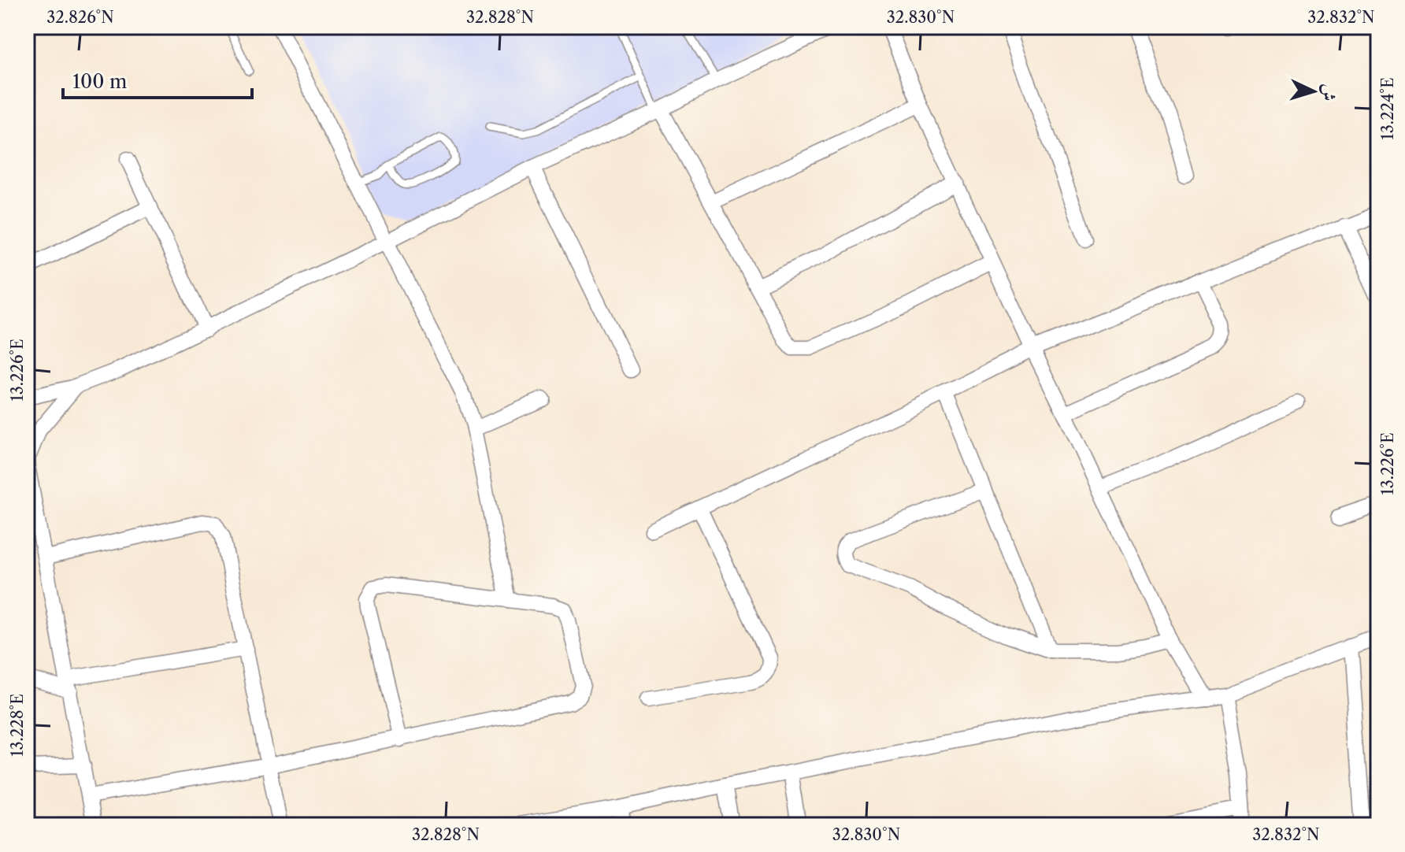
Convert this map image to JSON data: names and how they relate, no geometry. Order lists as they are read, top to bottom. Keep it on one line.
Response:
{"scale_bar":"100 m","north":"right","coordinates":["32.826°N","32.828°N","32.830°N","32.832°N","13.224°E","13.226°E","13.228°E"]}
